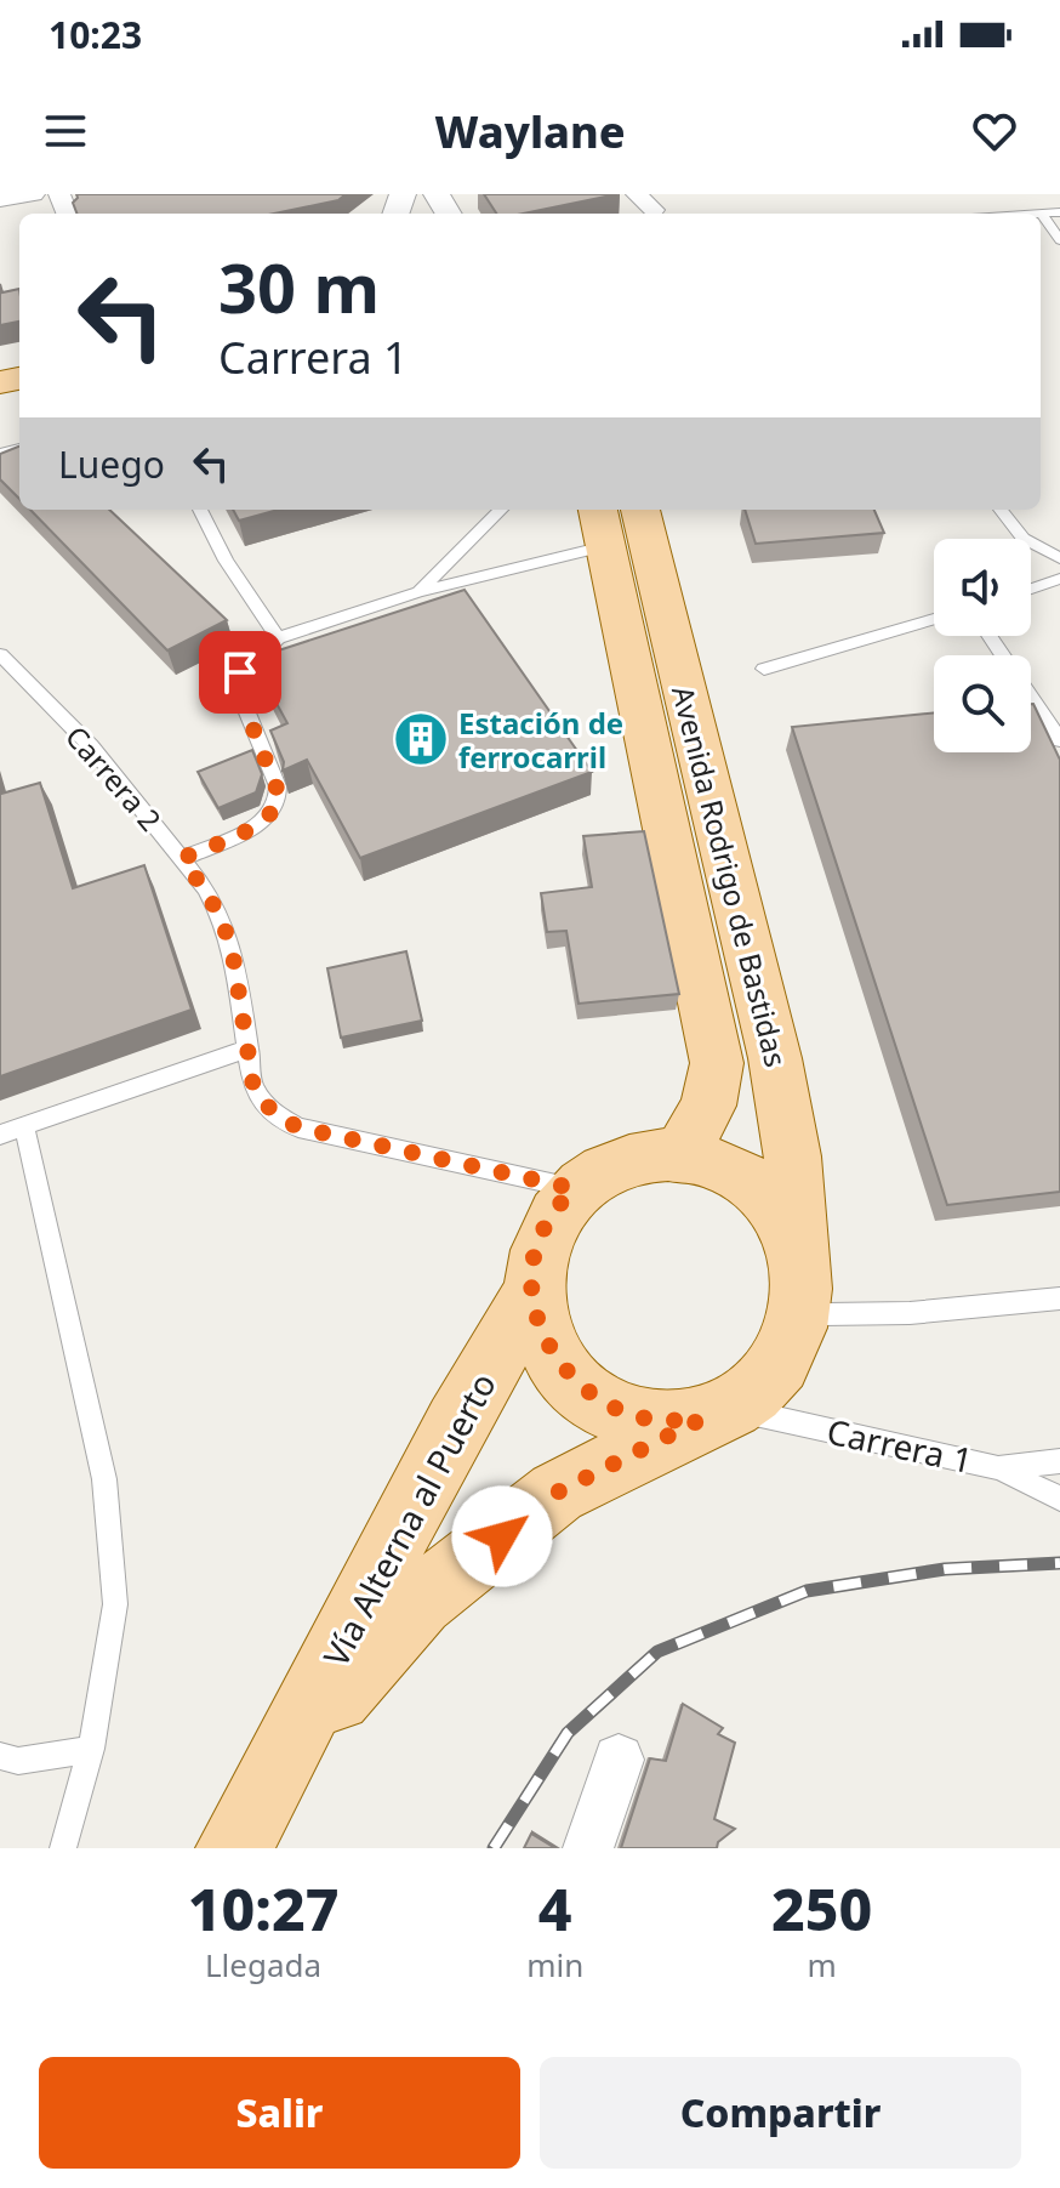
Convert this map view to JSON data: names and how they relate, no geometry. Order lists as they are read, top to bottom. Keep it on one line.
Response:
{"streets":{"main road":["Avenida Rodrigo de Bastidas","Carrera 1","Vía Alterna al Puerto"],"lane":["Carrera 2"]},"crossings":[["Carrera 2","Avenida Rodrigo de Bastidas"],["Carrera 2","Carrera 1"],["Carrera 2","Vía Alterna al Puerto"],["Avenida Rodrigo de Bastidas","Carrera 1"],["Avenida Rodrigo de Bastidas","Vía Alterna al Puerto"],["Carrera 1","Vía Alterna al Puerto"]],"places":{"building":["Estación de ferrocarril"]},"page":{"status":"10:23","header":"Waylane","turn":["30 m","Carrera 1"],"then":"Luego","eta":["10:27","Llegada","4","min","250","m"],"buttons":["Salir","Compartir"]}}
